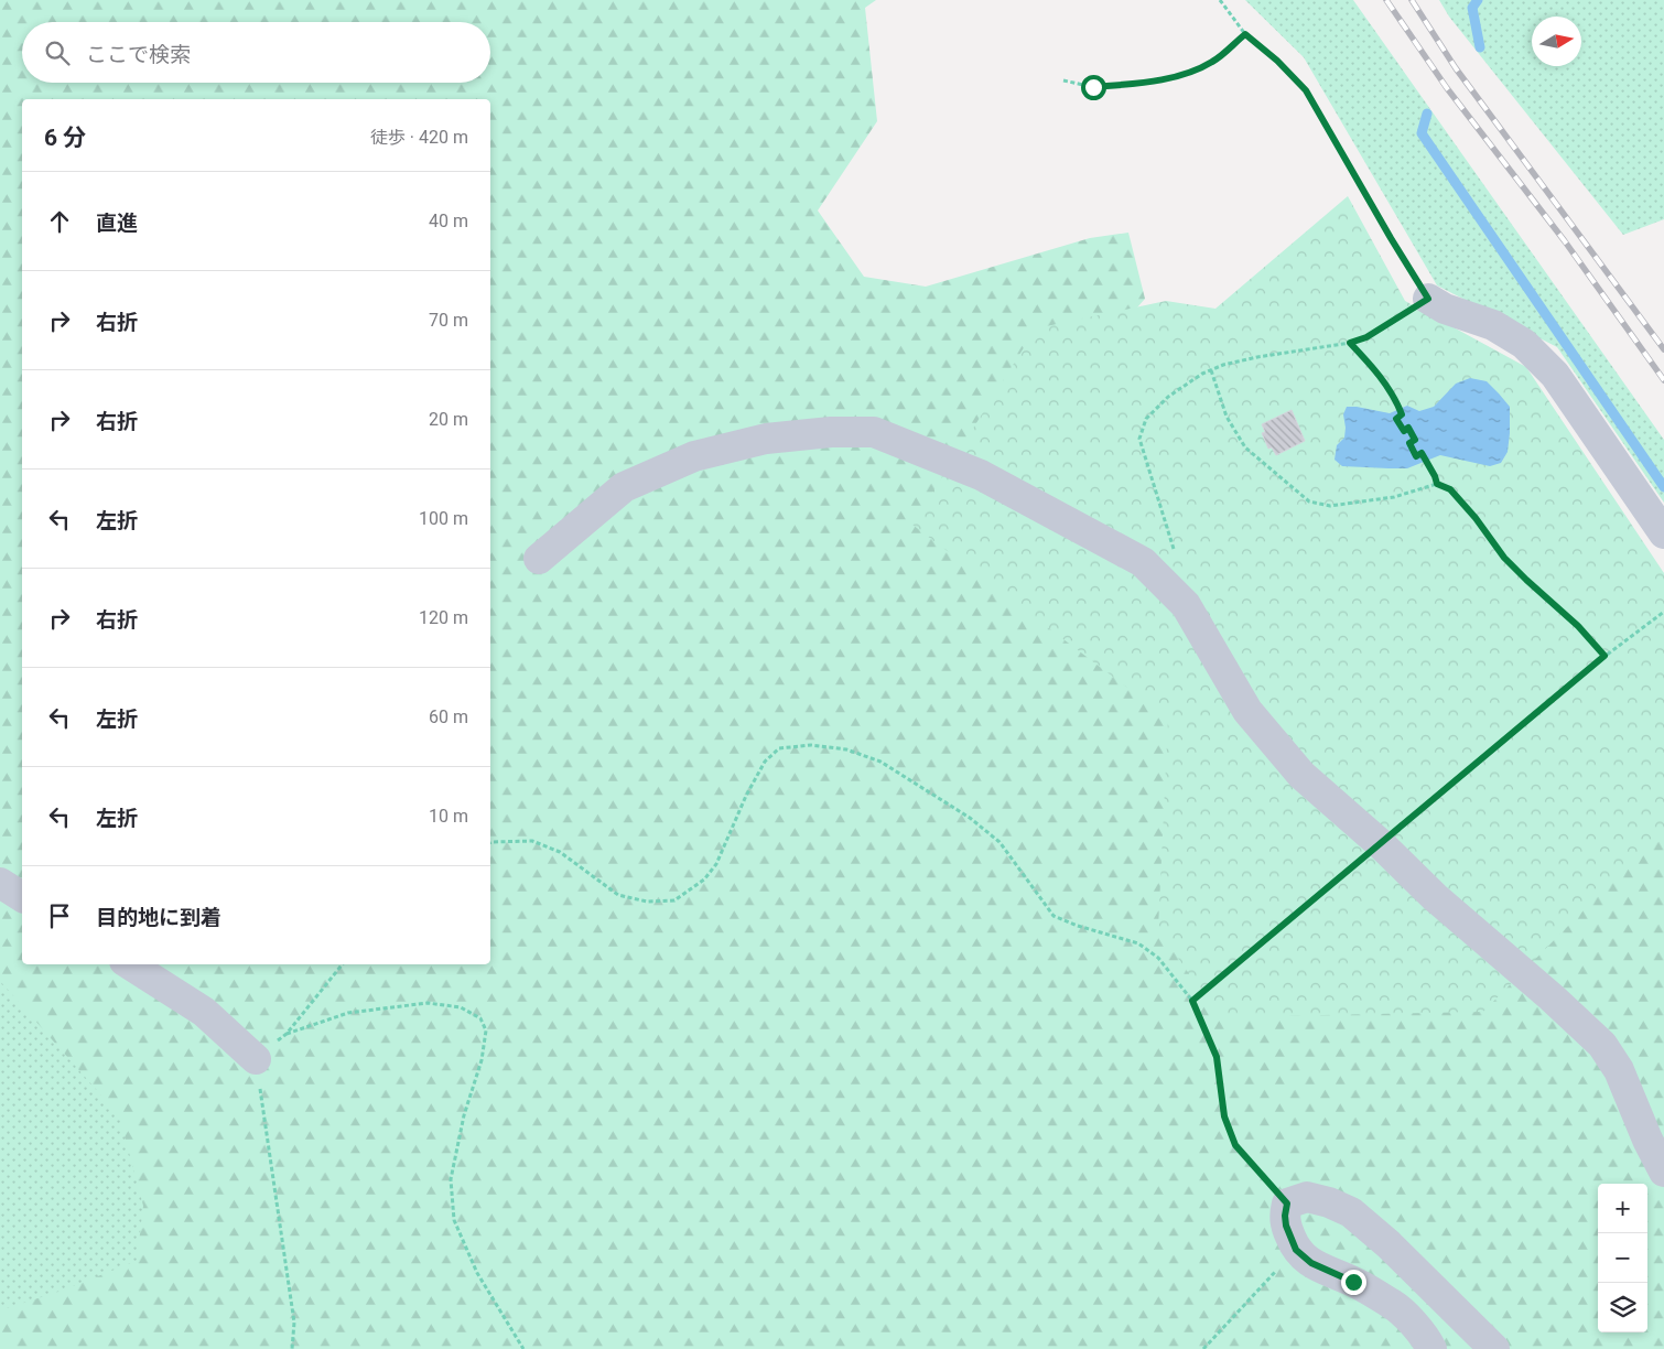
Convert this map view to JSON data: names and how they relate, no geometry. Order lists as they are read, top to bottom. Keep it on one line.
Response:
{"north":"right","page":{"search":"ここで検索","heading":["6 分","徒歩 · 420 m"],"list":[["直進","40 m"],["右折","70 m"],["右折","20 m"],["左折","100 m"],["右折","120 m"],["左折","60 m"],["左折","10 m"],"目的地に到着"],"map_buttons":["+","−"]}}
